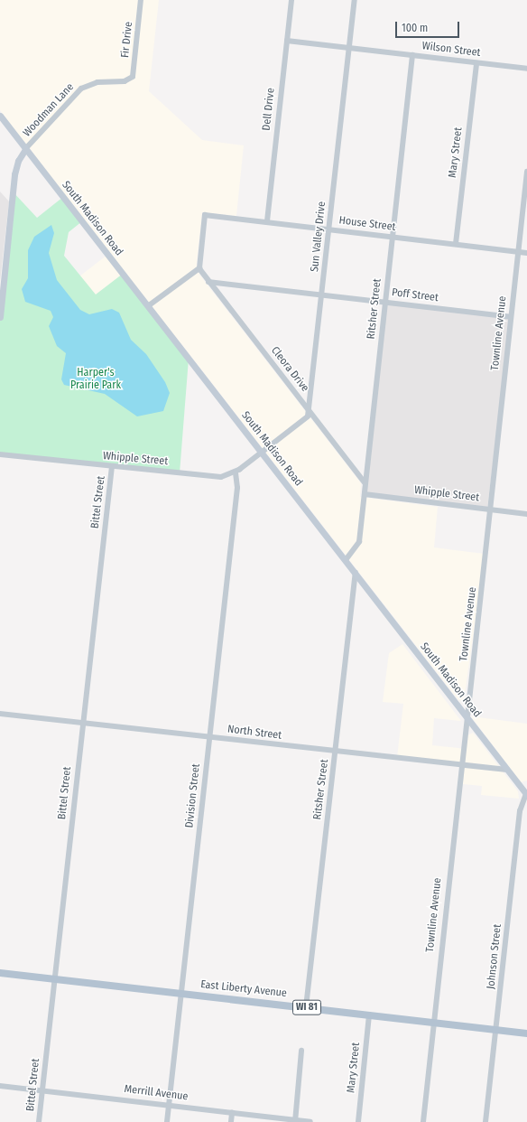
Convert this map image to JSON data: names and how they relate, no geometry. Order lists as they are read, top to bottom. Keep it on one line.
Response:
{"streets":{"main road":["South Madison Road","East Liberty Avenue","WI 81"],"street":["Fir Drive","Wilson Street","Dell Drive","Woodman Lane","Mary Street","House Street","Sun Valley Drive","Poff Street","Ritsher Street","Townline Avenue","Cleora Drive","Whipple Street","Bittel Street","North Street","Division Street","Johnson Street","Merrill Avenue"]},"crossings":[["Fir Drive","Woodman Lane"],["Wilson Street","Dell Drive"],["Wilson Street","Mary Street"],["Wilson Street","Sun Valley Drive"],["Wilson Street","Ritsher Street"],["Dell Drive","House Street"],["Woodman Lane","South Madison Road"],["Mary Street","House Street"],["Mary Street","East Liberty Avenue"],["South Madison Road","Ritsher Street"],["South Madison Road","Townline Avenue"],["South Madison Road","Whipple Street"],["South Madison Road","North Street"],["South Madison Road","Johnson Street"],["House Street","Sun Valley Drive"],["House Street","Ritsher Street"],["House Street","Townline Avenue"],["House Street","Cleora Drive"],["Sun Valley Drive","Poff Street"],["Sun Valley Drive","Cleora Drive"],["Poff Street","Ritsher Street"],["Poff Street","Townline Avenue"],["Poff Street","Cleora Drive"],["Ritsher Street","Cleora Drive"],["Ritsher Street","Whipple Street"],["Ritsher Street","North Street"],["Ritsher Street","East Liberty Avenue"],["Townline Avenue","Whipple Street"],["Townline Avenue","North Street"],["Townline Avenue","East Liberty Avenue"],["Whipple Street","Bittel Street"],["Whipple Street","Division Street"],["Bittel Street","North Street"],["Bittel Street","East Liberty Avenue"],["Bittel Street","Merrill Avenue"],["North Street","Division Street"],["Division Street","East Liberty Avenue"],["Division Street","Merrill Avenue"],["Johnson Street","East Liberty Avenue"]],"parks":["Harper's Prairie Park"],"scale_bar":"100 m"}
